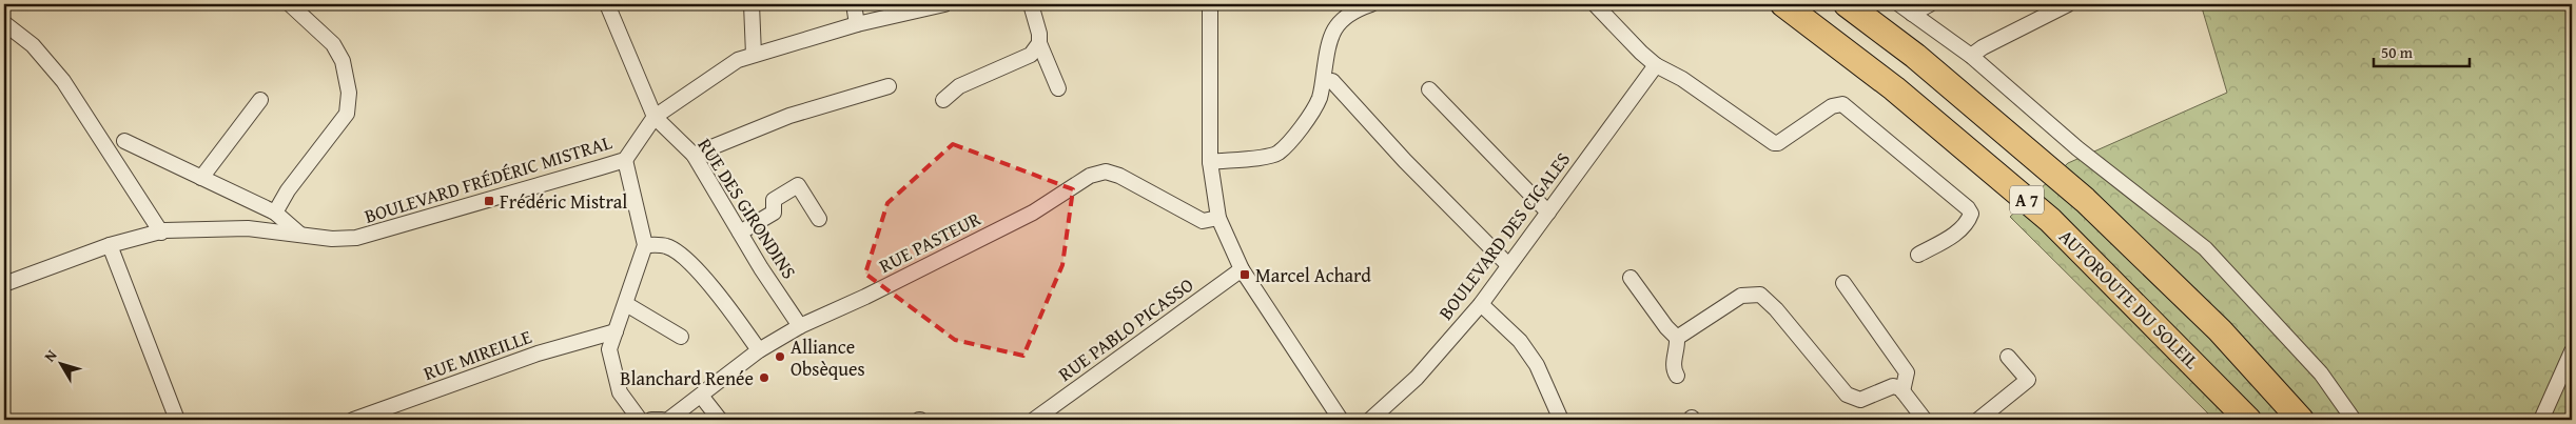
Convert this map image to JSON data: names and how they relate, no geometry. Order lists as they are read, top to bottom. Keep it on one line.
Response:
{"streets":{"highway":["A 7","AUTOROUTE DU SOLEIL"],"street":["BOULEVARD FRÉDÉRIC MISTRAL","RUE DES GIRONDINS","BOULEVARD DES CIGALES","RUE PASTEUR","RUE PABLO PICASSO","RUE MIREILLE"]},"crossings":[["BOULEVARD FRÉDÉRIC MISTRAL","RUE DES GIRONDINS"],["RUE DES GIRONDINS","RUE PASTEUR"]],"places":{"transit":["Frédéric Mistral","Marcel Achard"],"other":["Alliance Obsèques","Blanchard Renée"]},"scale_bar":"50 m","north":"top left"}
